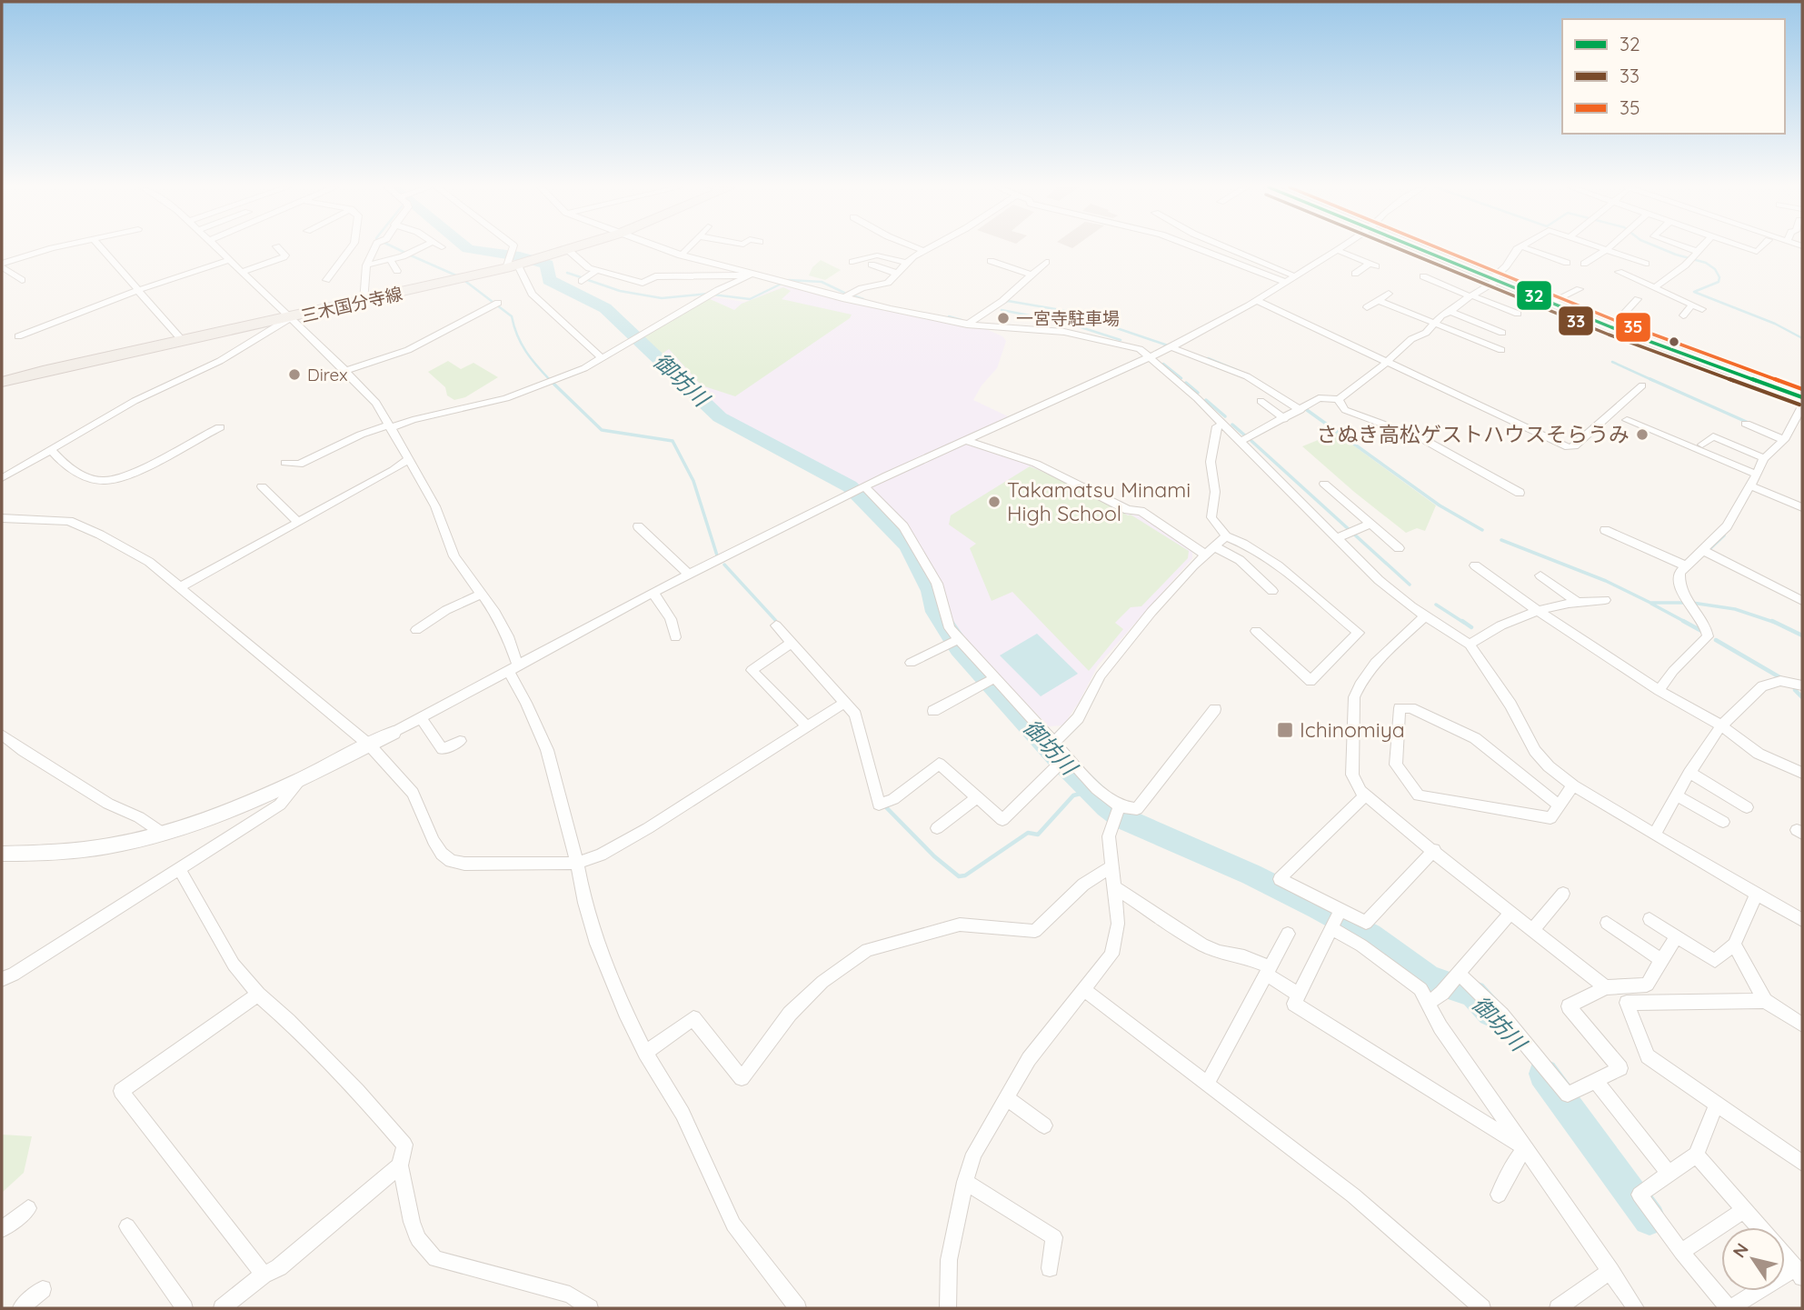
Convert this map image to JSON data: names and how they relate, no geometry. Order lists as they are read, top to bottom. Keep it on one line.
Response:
{"streets":{"main road":["三木国分寺線"]},"water":["御坊川"],"places":{"other":["一宮寺駐車場","Direx","さぬき高松ゲストハウスそらうみ","Takamatsu Minami High School"],"transit":["Ichinomiya"]},"lines":["transit line 32","transit line 33","transit line 35"],"legend":["32","33","35"],"north":"top left"}
